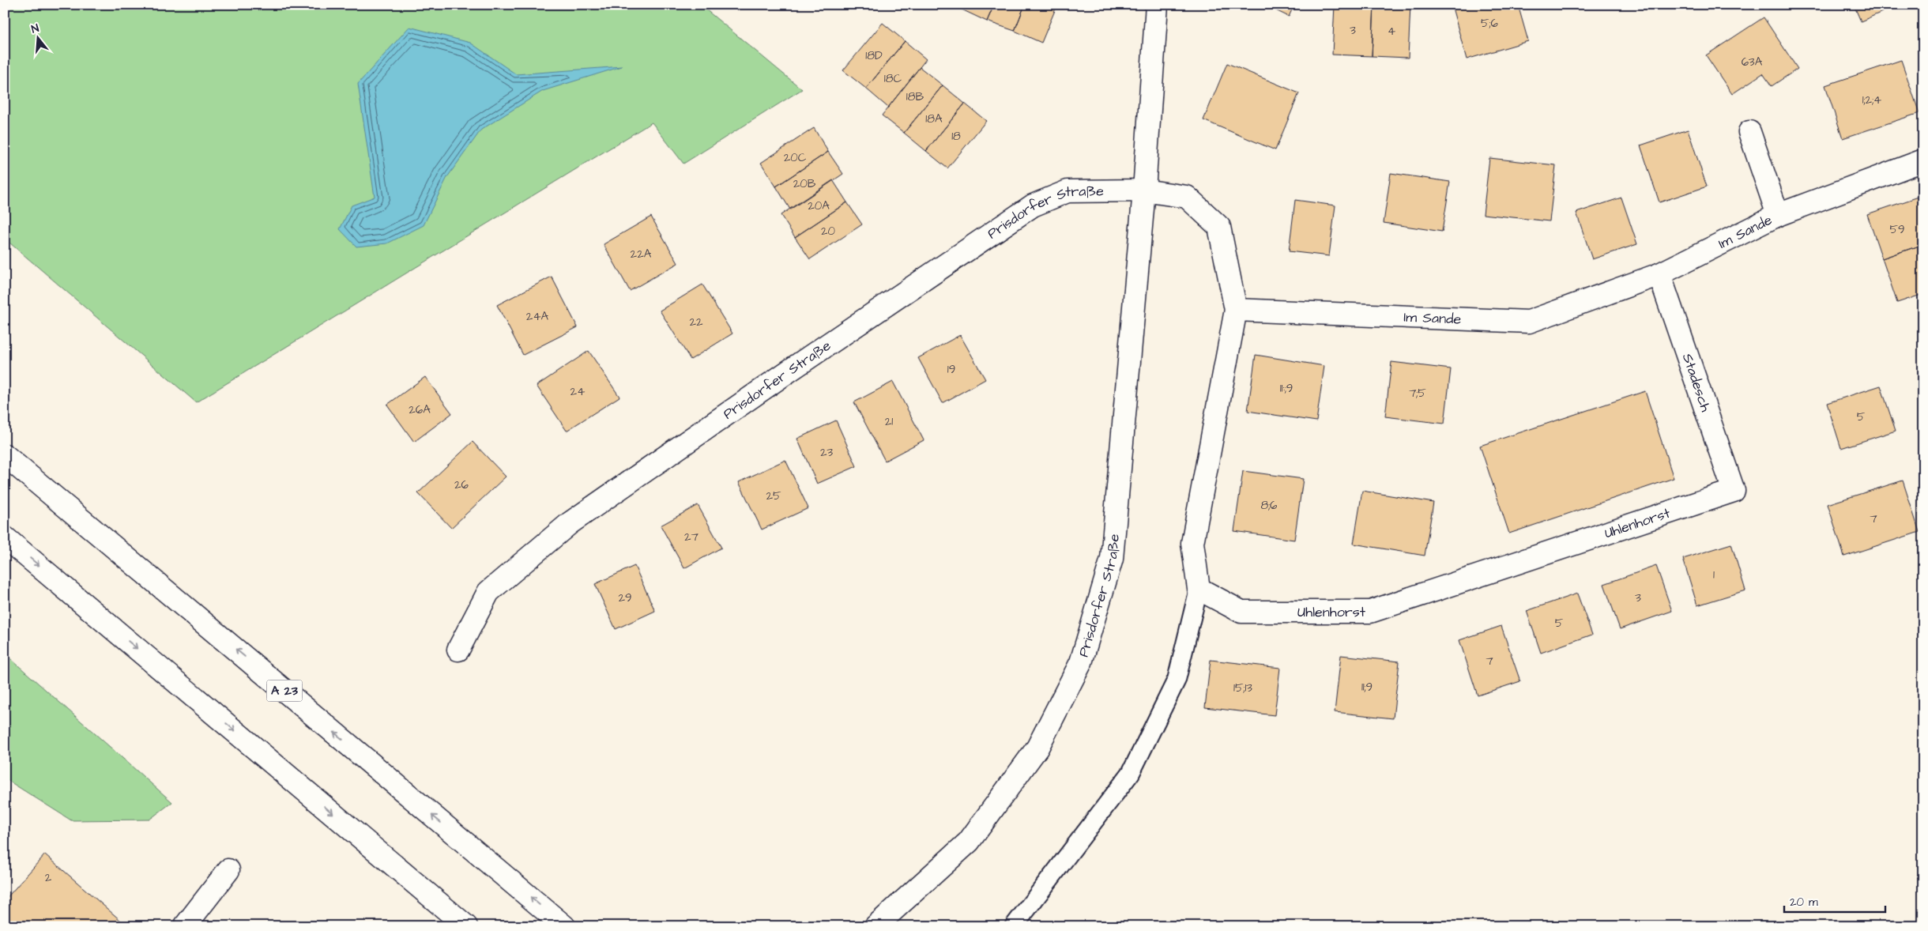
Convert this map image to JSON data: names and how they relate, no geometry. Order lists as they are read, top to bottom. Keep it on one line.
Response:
{"streets":{"main road":["Prisdorfer Straße","Im Sande","Stadesch","Uhlenhorst","A 23"]},"crossings":[["Im Sande","Stadesch"],["Stadesch","Uhlenhorst"]],"house_numbers":["5;6","3","4","18D","63A","18C","18B","1;2;4","18A","18","20C","20B","20A","59","20","22A","24A","22","19","11:;9","24","7;5","26A","5","21","23","26","25","8;6","7","27","1","29","3","5","7","11;9","15;13","2"],"scale_bar":"20 m","north":"top"}
